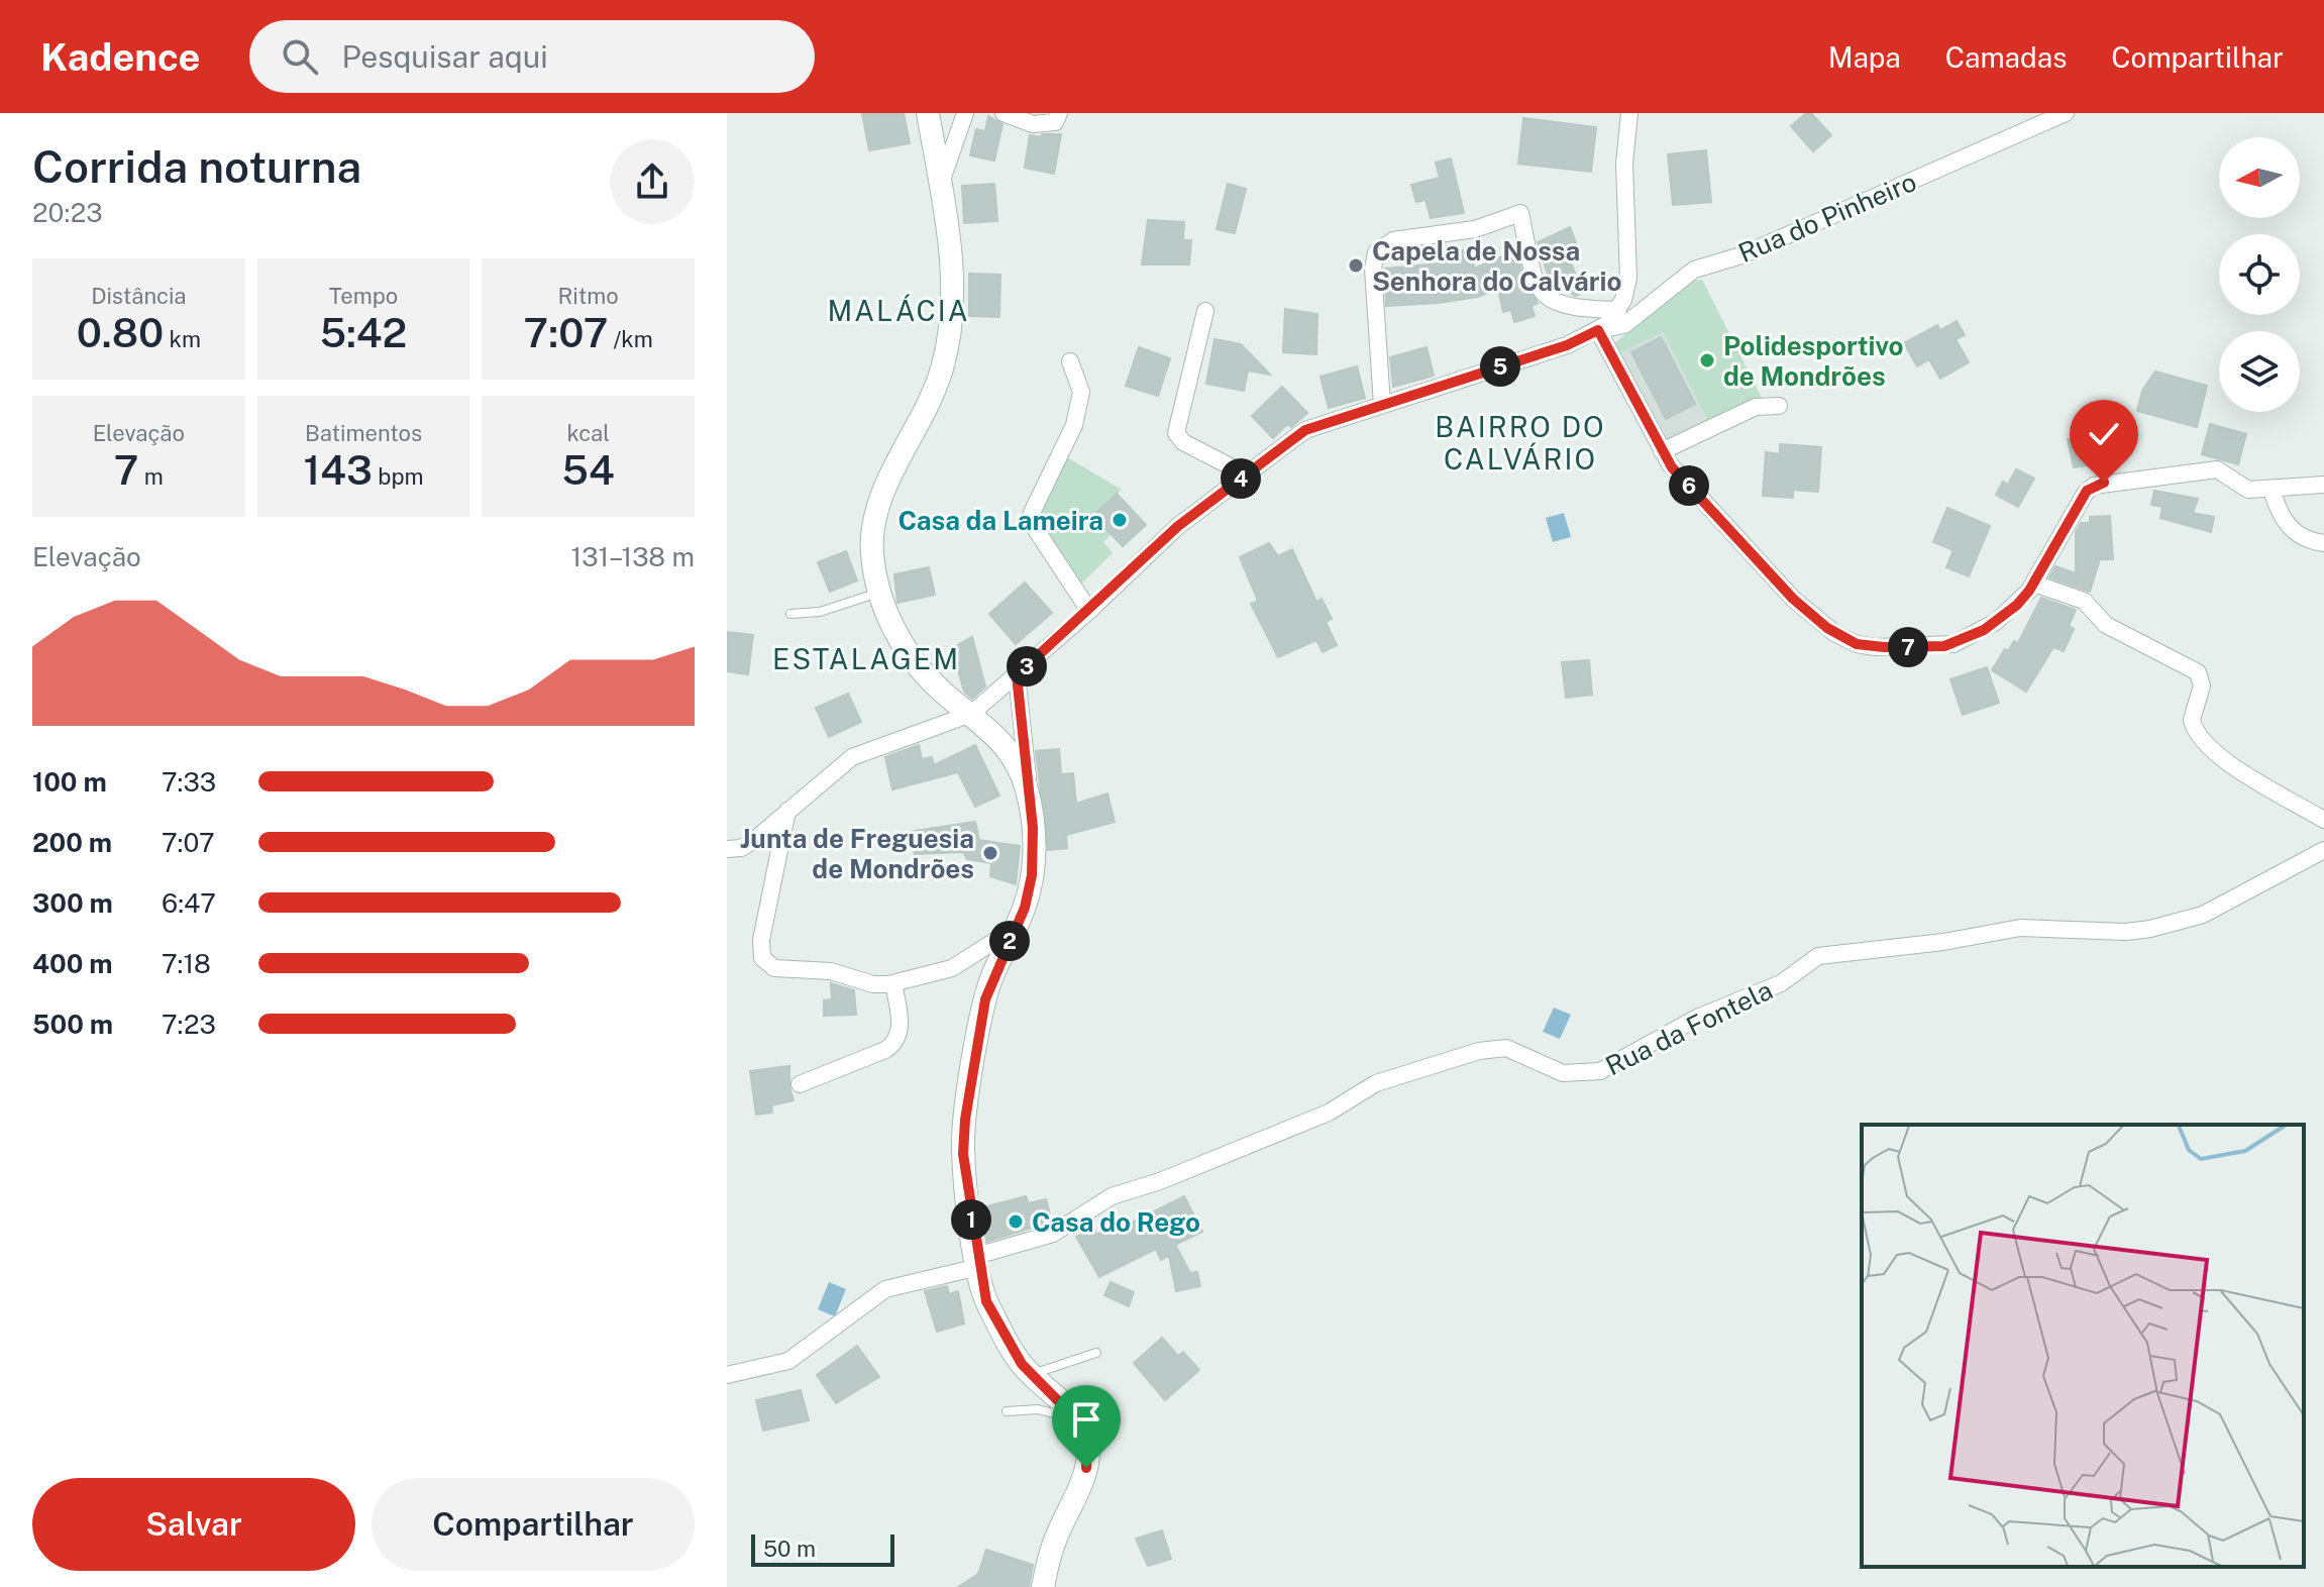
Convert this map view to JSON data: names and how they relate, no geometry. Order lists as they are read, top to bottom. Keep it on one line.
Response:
{"streets":{"street":["Rua do Pinheiro","Rua da Fontela"]},"districts":["MALÁCIA","BAIRRO DO CALVÁRIO","ESTALAGEM"],"places":["Capela de Nossa Senhora do Calvário","Polidesportivo de Mondrões","Casa da Lameira","Junta de Freguesia de Mondrões","Casa do Rego"],"scale_bar":"50 m","north":"left","page":{"header":"Kadence","search":"Pesquisar aqui","nav":["Mapa","Camadas","Compartilhar"],"heading":["Corrida noturna","20:23"],"stats":[["Distância","0.80 km"],["Tempo","5:42"],["Ritmo","7:07 /km"],["Elevação","7 m"],["Batimentos","143 bpm"],["kcal","54"]],"pins":["5","4","6","7","3","2","1"],"chart":["Elevação","131–138 m"],"list":[{"name":"100 m","note":"7:33"},{"name":"200 m","note":"7:07"},{"name":"300 m","note":"6:47"},{"name":"400 m","note":"7:18"},{"name":"500 m","note":"7:23"}],"buttons":["Salvar","Compartilhar"],"scale":"50 m"}}
